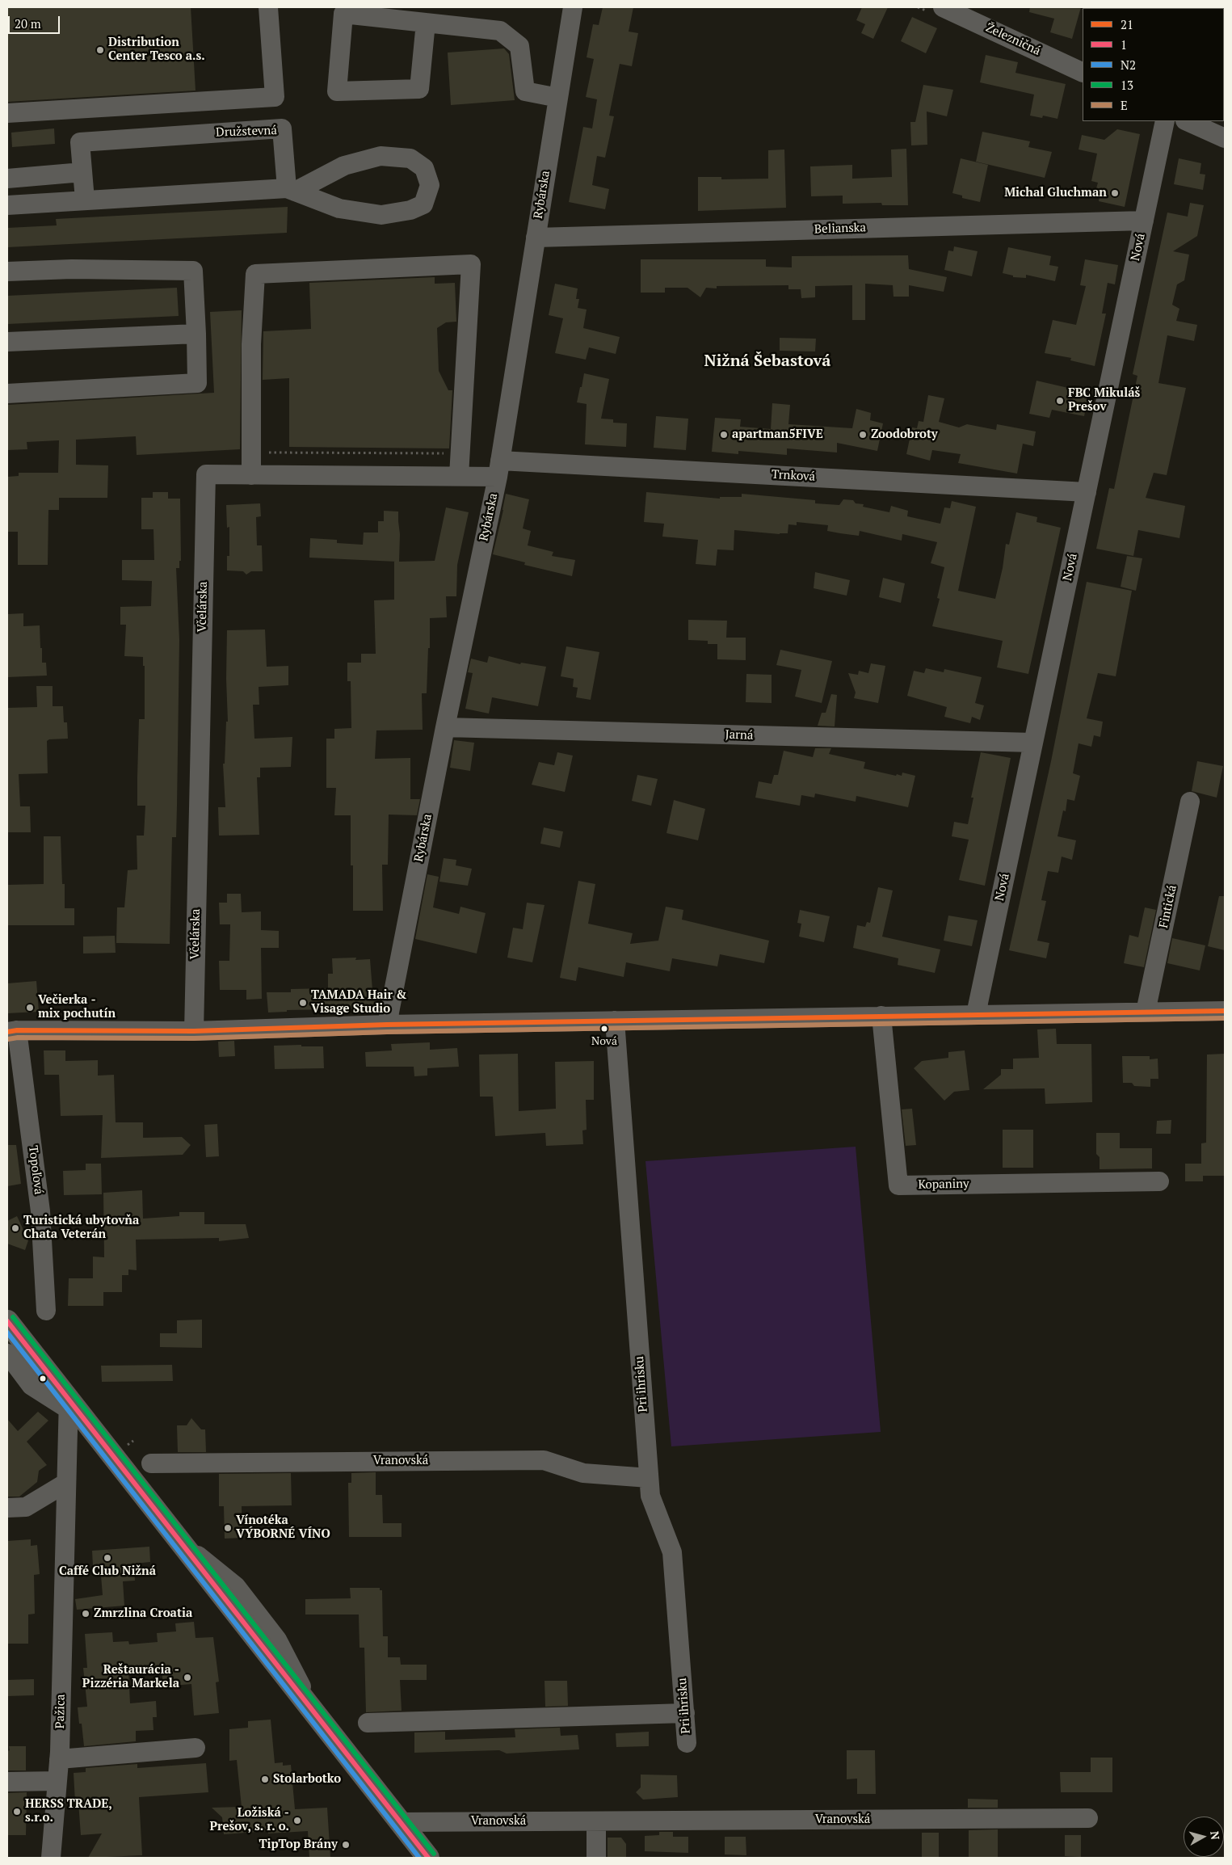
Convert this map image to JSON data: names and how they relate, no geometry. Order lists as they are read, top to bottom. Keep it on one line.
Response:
{"streets":{"street":["Železničná","Družstevná","Rybárska","Belianska","Nová","Trnková","Včelárska","Jarná","Fintická","Topoľová","Kopaniny","Pri ihrisku","Vranovská","Pažica"]},"crossings":[["Rybárska","Belianska"],["Rybárska","Trnková"],["Rybárska","Včelárska"],["Rybárska","Jarná"],["Belianska","Nová"],["Nová","Trnková"],["Nová","Jarná"],["Trnková","Včelárska"],["Pri ihrisku","Vranovská"]],"districts":["Nižná Šebastová"],"places":["Distribution Center Tesco a.s.","Michal Gluchman","FBC Mikuláš Prešov","apartman5FIVE","Zoodobroty","TAMADA Hair & Visage Studio","Večierka - mix pochutín","Nová","Turistická ubytovňa Chata Veterán","Vínotéka VÝBORNÉ VÍNO","Caffé Club Nižná","Zmrzlina Croatia","Reštaurácia - Pizzéria Markela","Stolarbotko","HERSS TRADE, s.r.o.","Ložiská - Prešov, s. r. o.","TipTop Brány"],"lines":["transit line 21","transit line E","transit line 13","transit line 1","transit line N2"],"legend":["21","1","N2","13","E"],"scale_bar":"20 m","north":"right"}
